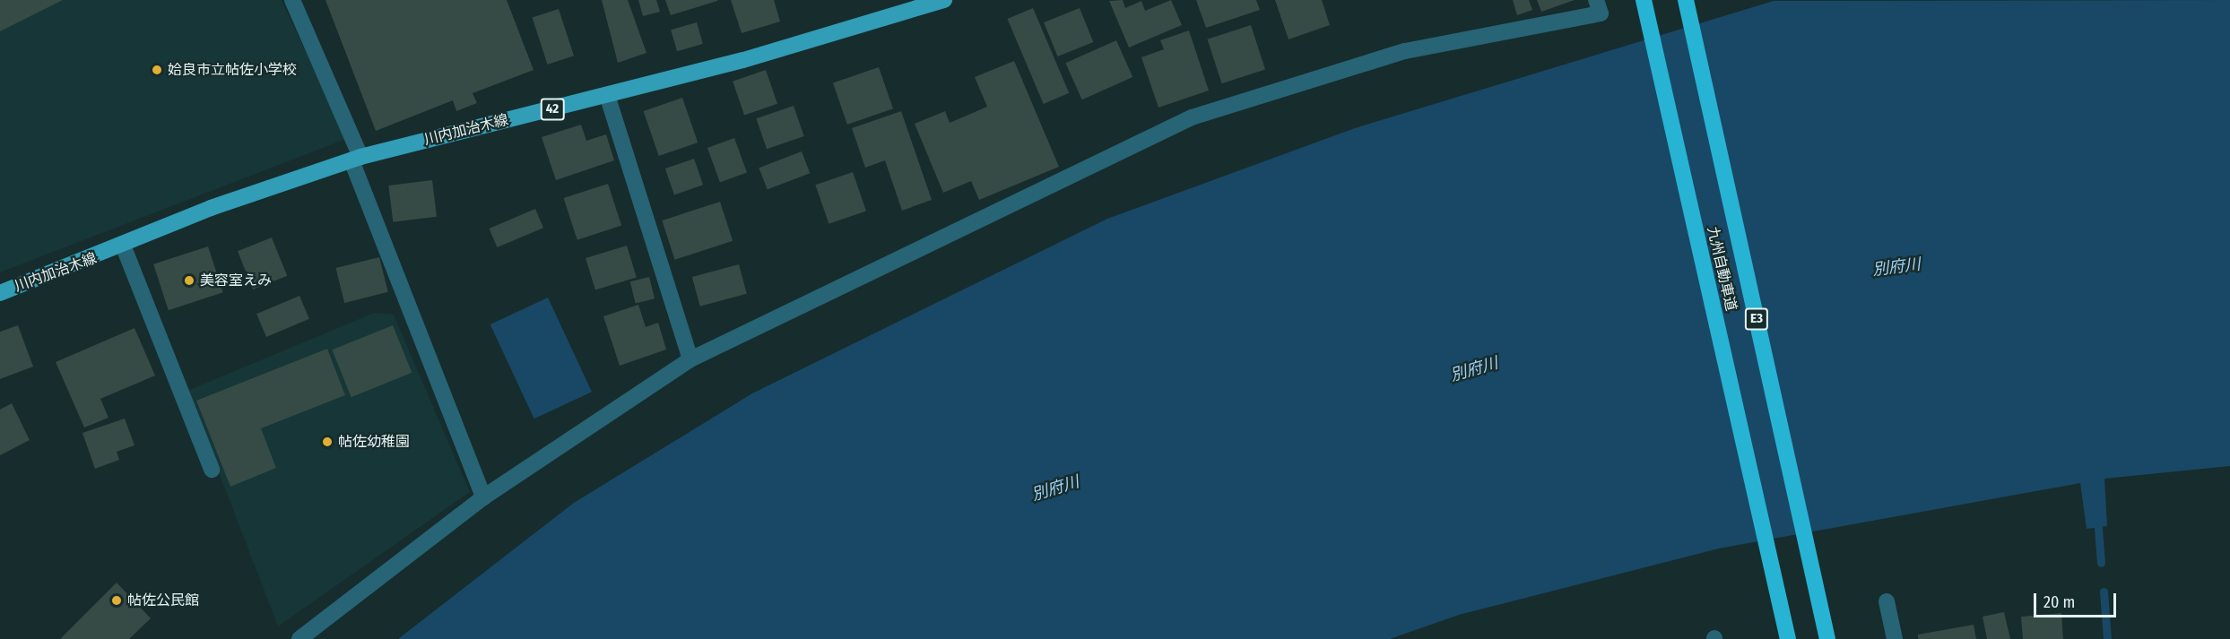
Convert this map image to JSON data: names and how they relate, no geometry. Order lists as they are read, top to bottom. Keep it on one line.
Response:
{"streets":{"highway":["九州自動車道","E3"],"main road":["42","川内加治木線"]},"water":["別府川"],"places":["姶良市立帖佐小学校","美容室えみ","帖佐幼稚園","帖佐公民館"],"scale_bar":"20 m"}
